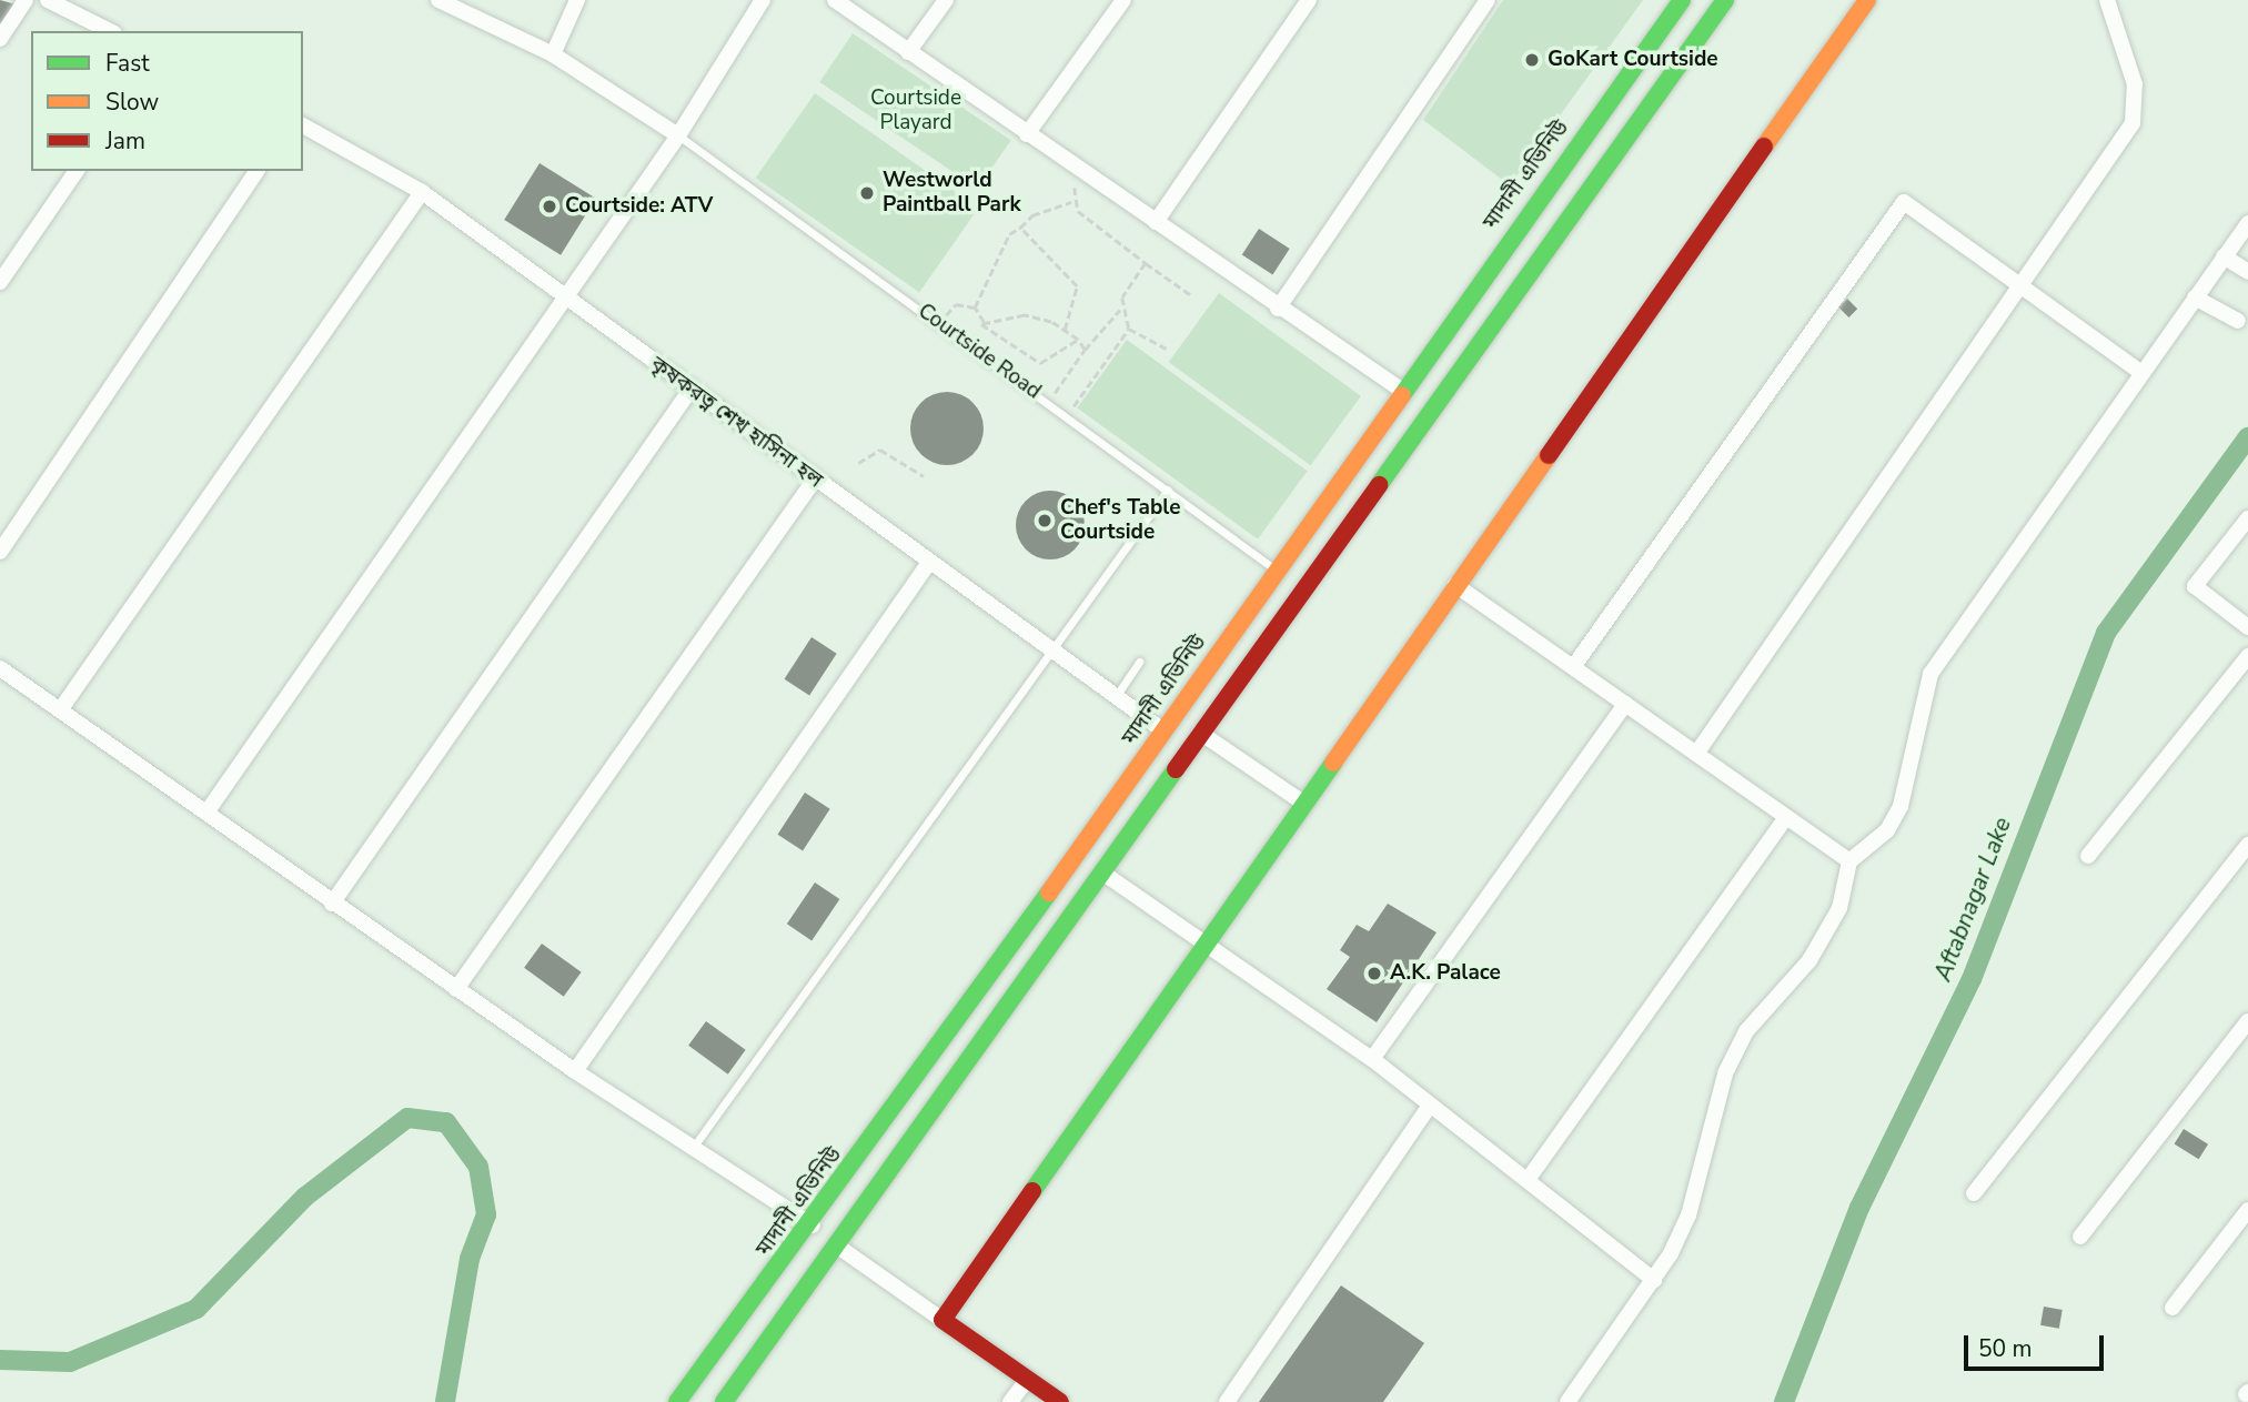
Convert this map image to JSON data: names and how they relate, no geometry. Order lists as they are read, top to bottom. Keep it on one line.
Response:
{"streets":{"main road":["মাদানী এভিনিউ"],"street":["কৃষকরত্ন শেখ হাসিনা হল"],"lane":["Courtside Road"]},"crossings":[["মাদানী এভিনিউ","Courtside Road"],["মাদানী এভিনিউ","কৃষকরত্ন শেখ হাসিনা হল"]],"water":["Aftabnagar Lake"],"parks":["Courtside Playard"],"places":["GoKart Courtside","Westworld Paintball Park","Courtside: ATV","Chef's Table Courtside","A.K. Palace"],"legend":["Fast","Slow","Jam"],"scale_bar":"50 m"}
